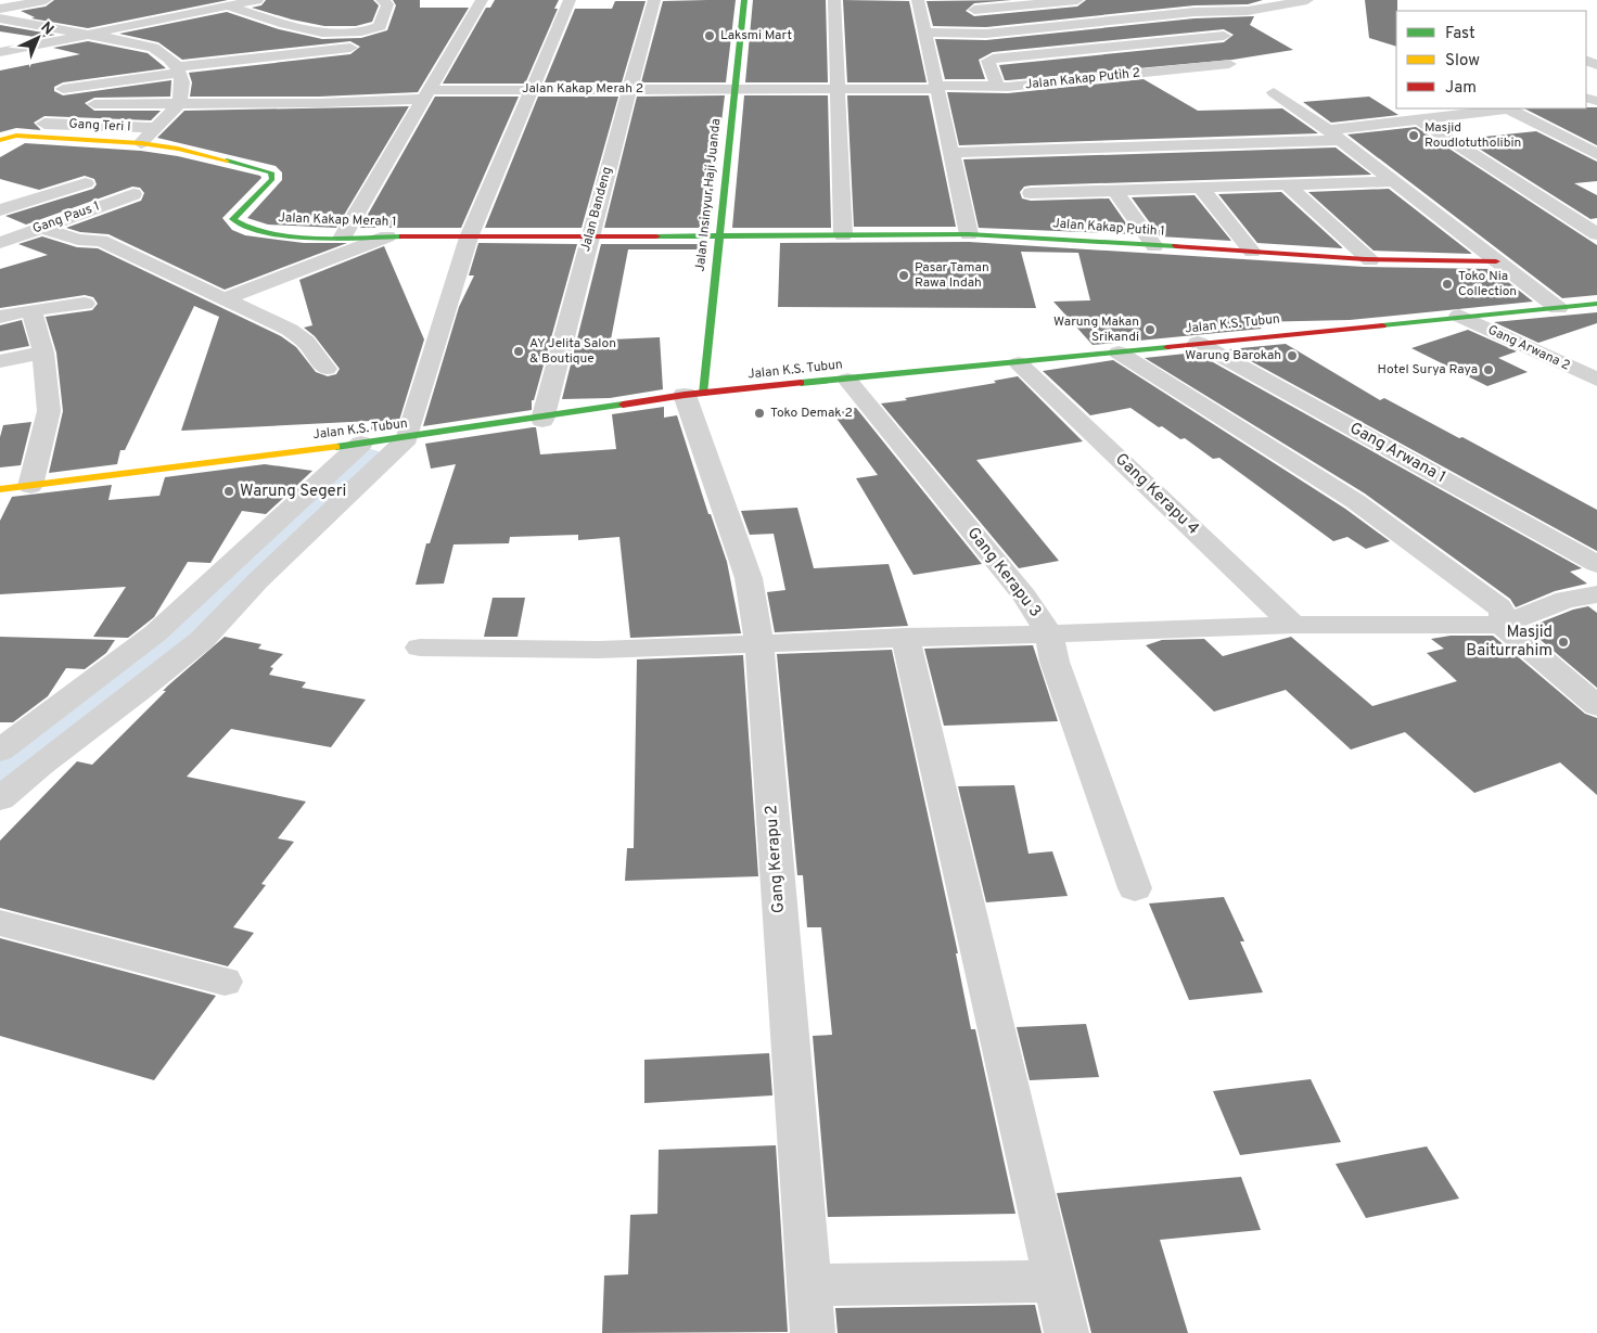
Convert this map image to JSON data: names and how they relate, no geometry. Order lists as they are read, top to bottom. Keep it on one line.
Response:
{"streets":{"street":["Jalan Kakap Putih 2","Jalan Kakap Merah 2","Gang Teri I","Jalan Insinyur Haji Juanda","Jalan Bandeng","Gang Paus 1","Jalan Kakap Merah 1","Jalan Kakap Putih 1","Jalan K.S. Tubun","Gang Arwana 2","Gang Arwana 1","Gang Kerapu 4","Gang Kerapu 3","Gang Kerapu 2"]},"crossings":[["Jalan Kakap Putih 2","Jalan Kakap Merah 2"],["Jalan Kakap Putih 2","Jalan Insinyur Haji Juanda"],["Jalan Kakap Merah 2","Jalan Insinyur Haji Juanda"],["Jalan Kakap Merah 2","Jalan Bandeng"],["Jalan Insinyur Haji Juanda","Jalan Kakap Merah 1"],["Jalan Insinyur Haji Juanda","Jalan Kakap Putih 1"],["Jalan Insinyur Haji Juanda","Jalan K.S. Tubun"],["Jalan Insinyur Haji Juanda","Gang Kerapu 2"],["Jalan Bandeng","Jalan Kakap Merah 1"],["Jalan Bandeng","Jalan K.S. Tubun"],["Jalan Kakap Merah 1","Jalan Kakap Putih 1"],["Jalan K.S. Tubun","Gang Arwana 2"],["Jalan K.S. Tubun","Gang Arwana 1"],["Jalan K.S. Tubun","Gang Kerapu 4"],["Jalan K.S. Tubun","Gang Kerapu 3"],["Jalan K.S. Tubun","Gang Kerapu 2"]],"places":["Laksmi Mart","Masjid Roudlotutholibin","Pasar Taman Rawa Indah","Toko Nia Collection","Warung Makan Srikandi","AY Jelita Salon & Boutique","Warung Barokah","Hotel Surya Raya","Toko Demak 2","Warung Segeri","Masjid Baiturrahim"],"legend":["Fast","Slow","Jam"],"north":"top right"}
